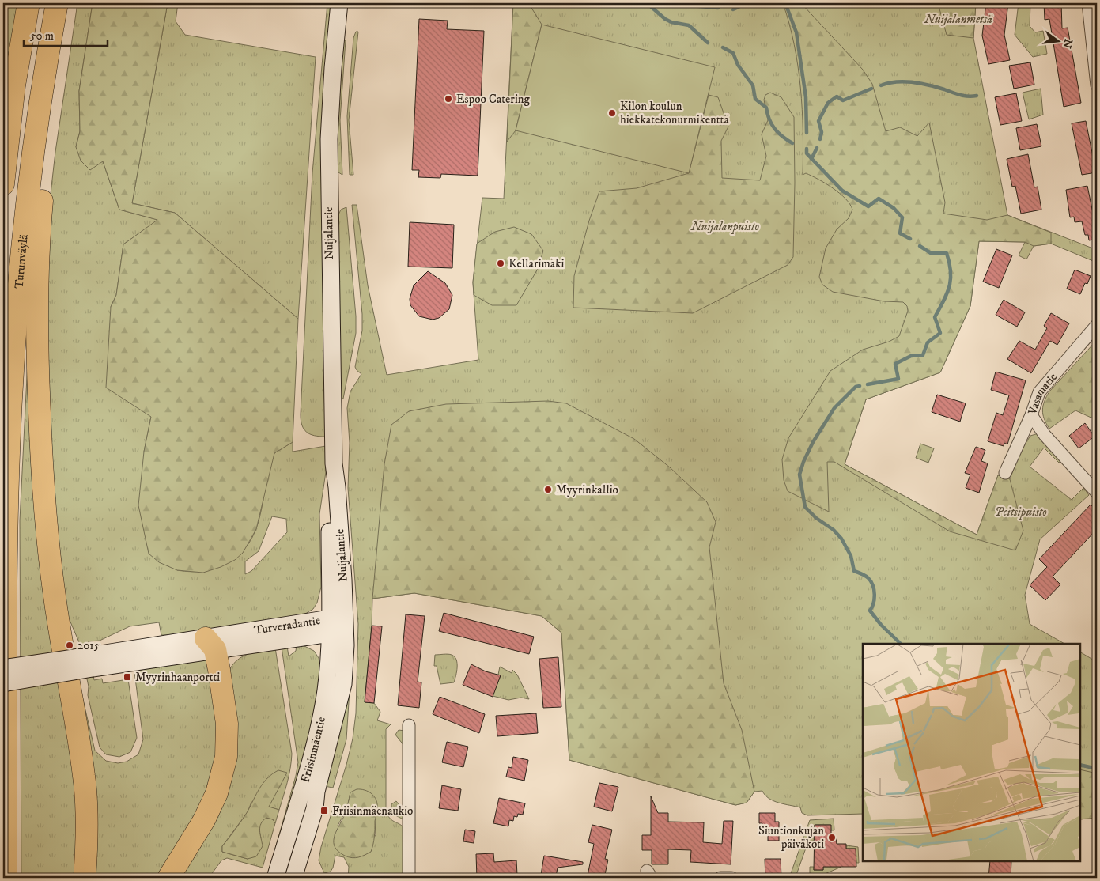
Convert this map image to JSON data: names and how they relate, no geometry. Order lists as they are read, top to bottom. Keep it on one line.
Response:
{"streets":{"highway":["Turunväylä"],"main road":["Nuijalantie","Turveradantie","Friisinmäentie"],"street":["Vasamatie"]},"crossings":[["Nuijalantie","Turveradantie"],["Nuijalantie","Friisinmäentie"],["Turveradantie","Friisinmäentie"]],"parks":["Nuijalanmetsä","Nuijalanpuisto","Peitsipuisto"],"places":{"other":["Espoo Catering","Kilon koulun hiekkatekonurmikenttä","Kellarimäki","Myyrinkallio","2015","Siuntionkujan päiväkoti"],"transit":["Myyrinhaanportti","Friisinmäenaukio"]},"scale_bar":"50 m","north":"right"}
